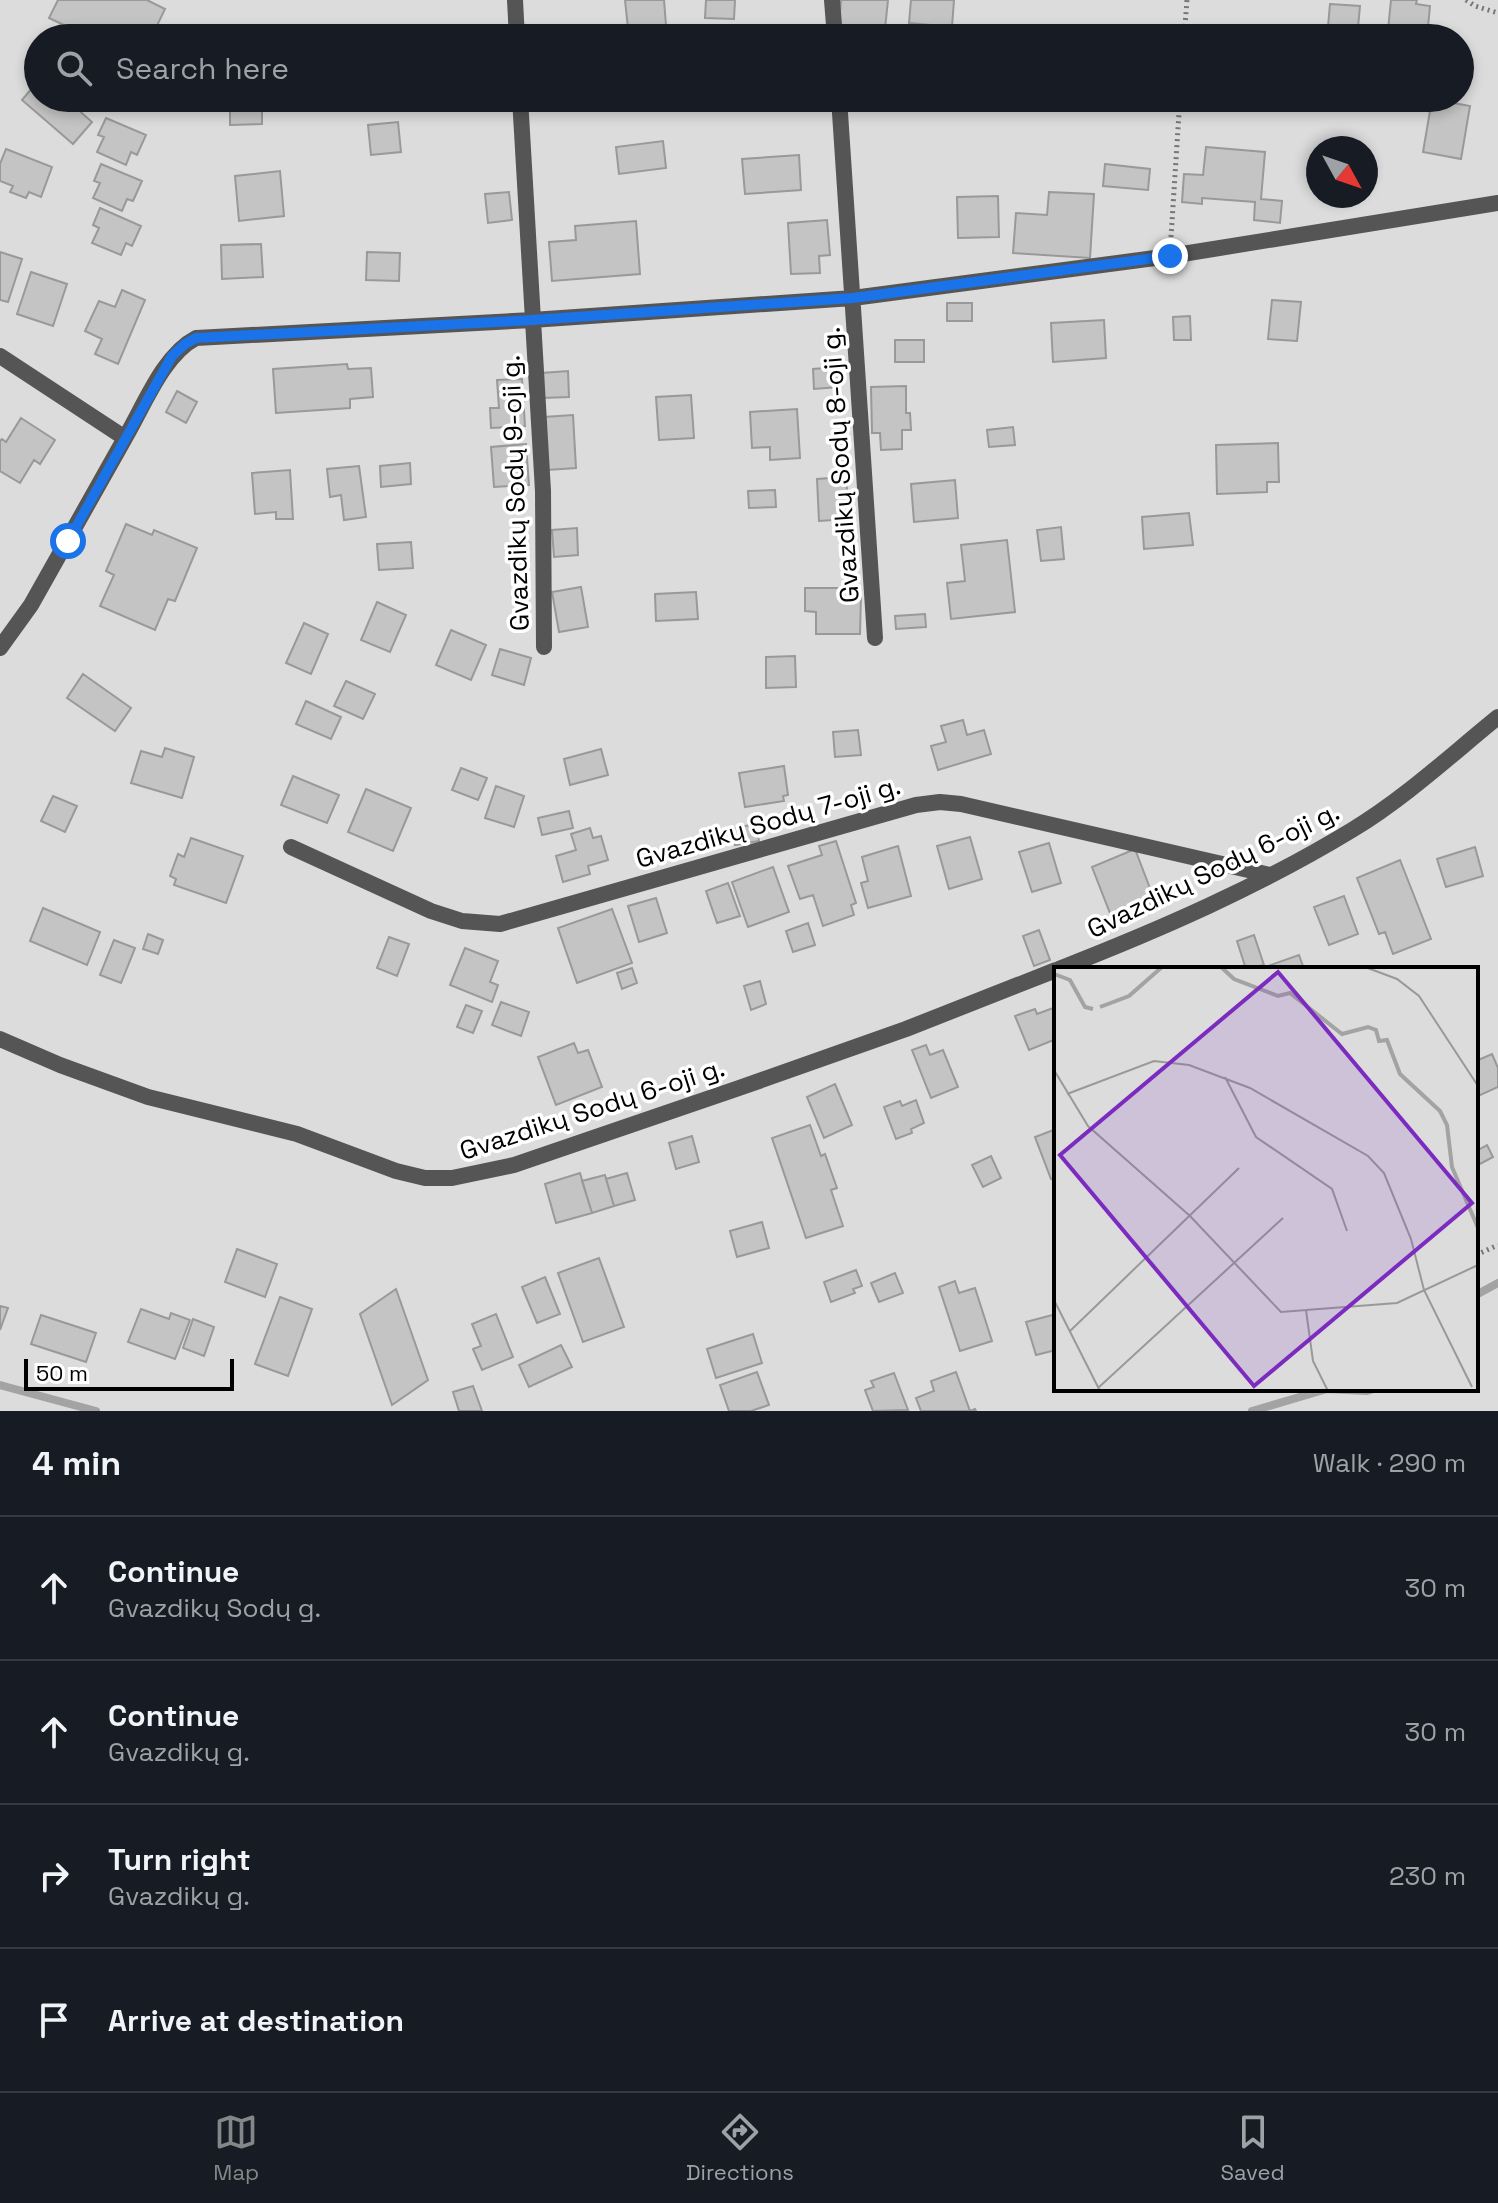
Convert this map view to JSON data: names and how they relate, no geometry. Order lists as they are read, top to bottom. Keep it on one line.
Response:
{"streets":{"street":["Gvazdikų Sodų 8-oji g.","Gvazdikų Sodų 9-oji g.","Gvazdikų Sodų 7-oji g.","Gvazdikų Sodų 6-oji g."]},"crossings":[["Gvazdikų Sodų 7-oji g.","Gvazdikų Sodų 6-oji g."]],"scale_bar":"50 m","north":"bottom right","page":{"search":"Search here","scale":"50 m","heading":["4 min","Walk · 290 m"],"list":[["Continue","Gvazdikų Sodų g.","30 m"],["Continue","Gvazdikų g.","30 m"],["Turn right","Gvazdikų g.","230 m"],"Arrive at destination"],"nav":["Map","Directions","Saved"]}}
